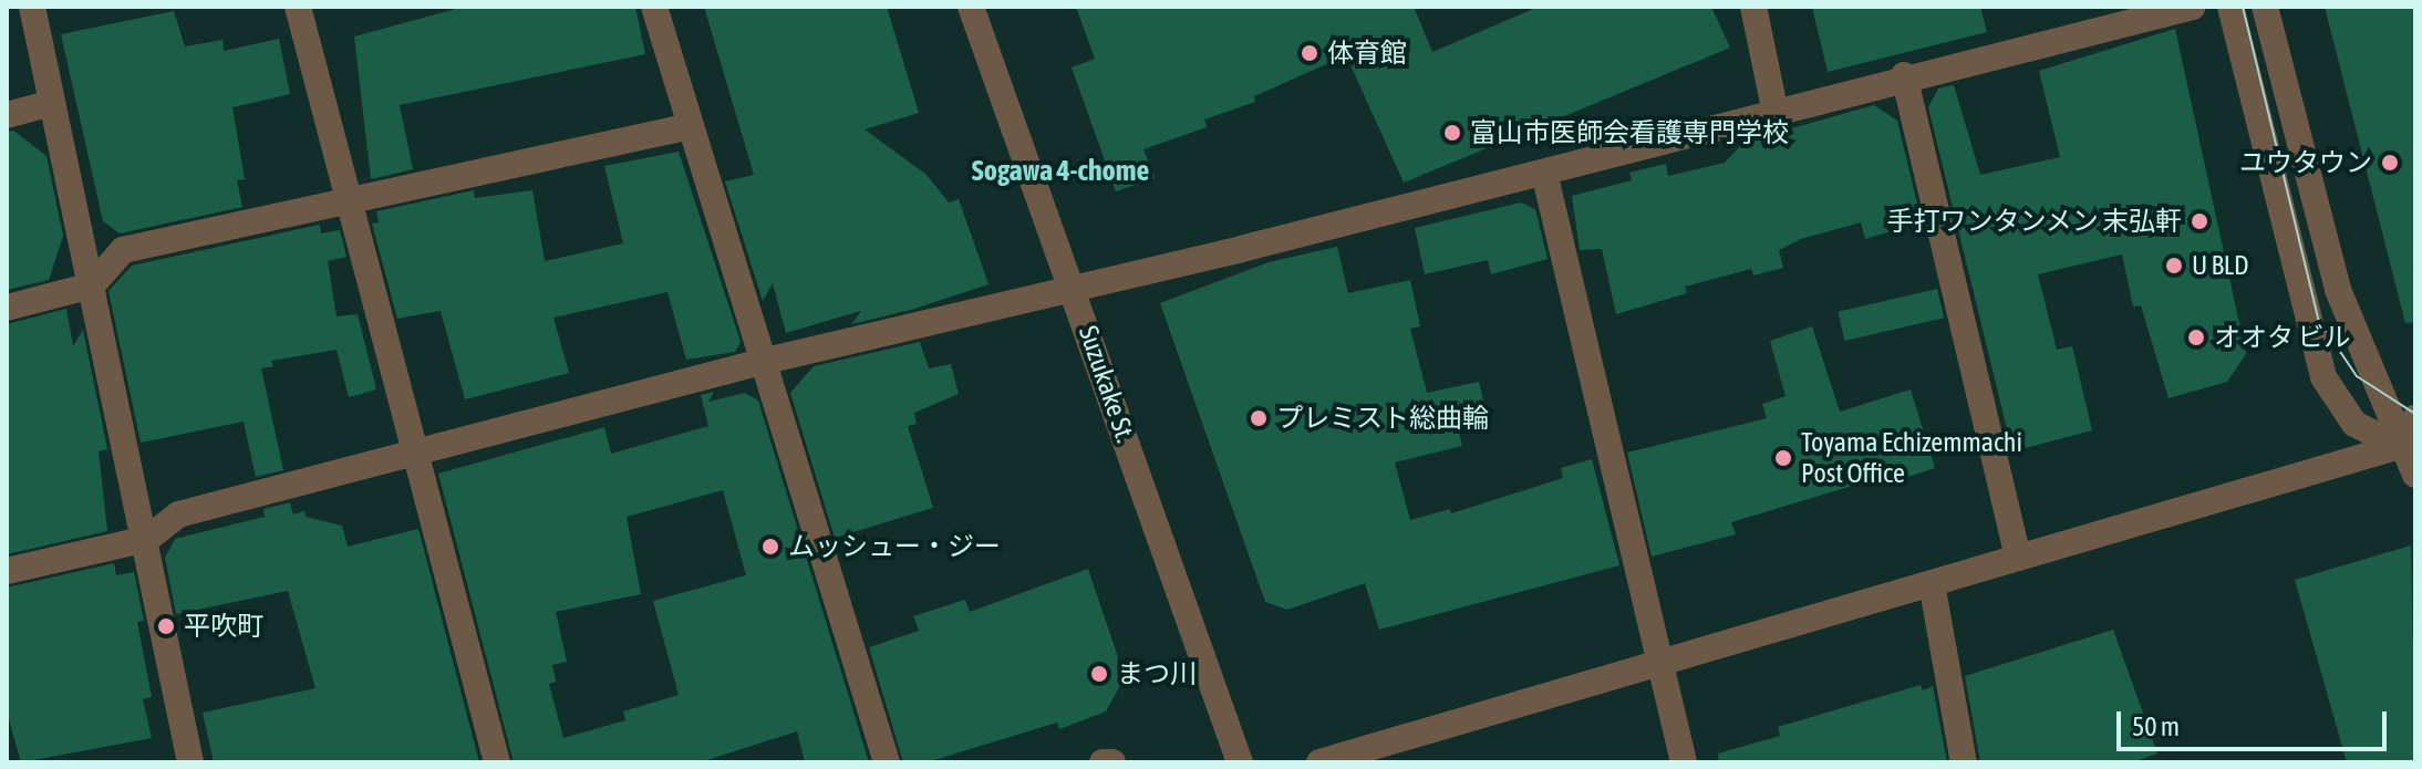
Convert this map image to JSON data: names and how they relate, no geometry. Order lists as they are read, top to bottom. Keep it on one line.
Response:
{"streets":{"street":["Suzukake St."]},"districts":["Sogawa 4-chome"],"places":["体育館","富山市医師会看護専門学校","ユウタウン","手打ワンタンメン 末弘軒","U BLD","オオタ ビル","プレミスト総曲輪","Toyama Echizemmachi Post Office","ムッシュー・ジー","平吹町","まつ川"],"scale_bar":"50 m"}
